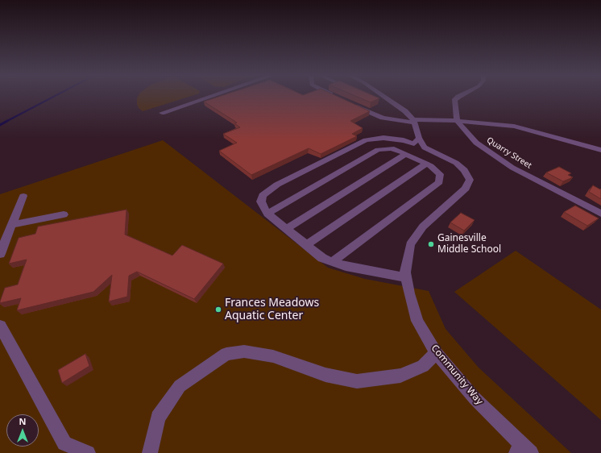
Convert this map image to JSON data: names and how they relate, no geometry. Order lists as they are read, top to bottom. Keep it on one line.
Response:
{"streets":{"street":["Quarry Street","Community Way"]},"places":["Gainesville Middle School","Frances Meadows Aquatic Center"],"north":"top"}
